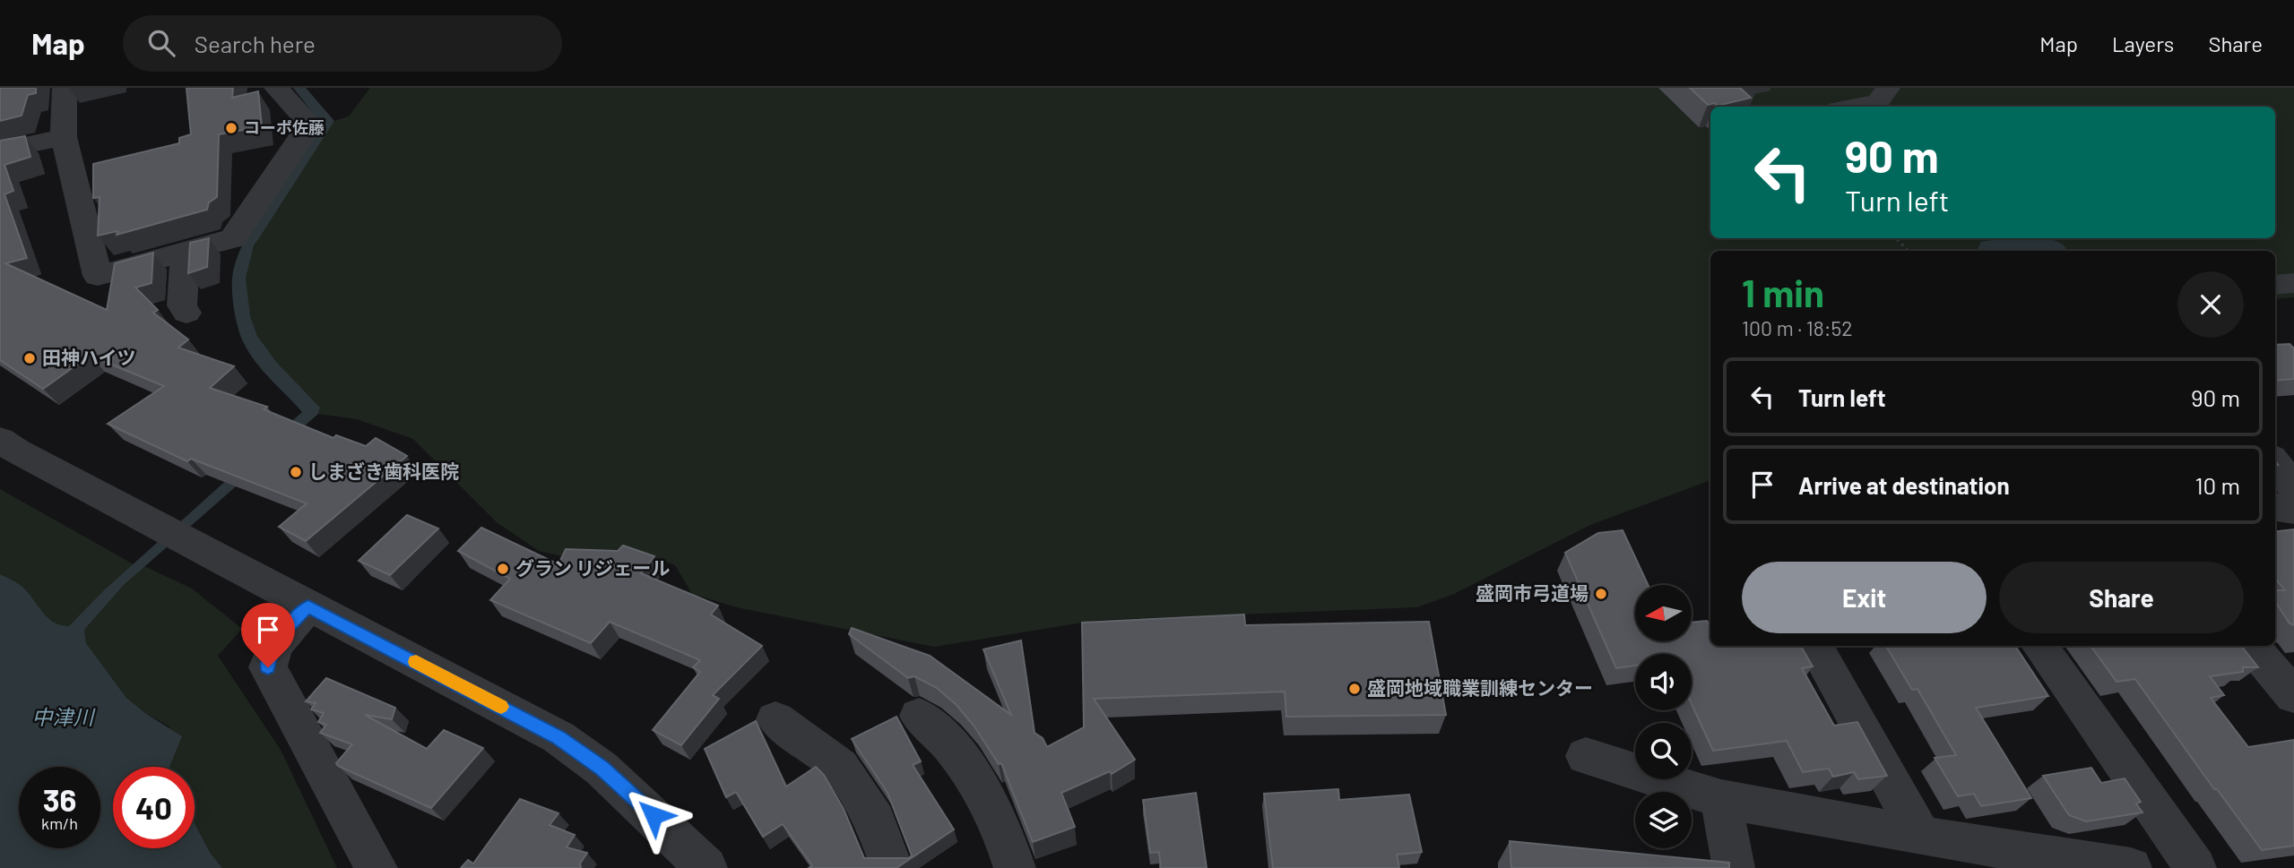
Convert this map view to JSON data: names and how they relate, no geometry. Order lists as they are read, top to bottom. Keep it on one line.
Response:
{"water":["中津川"],"places":["コーポ佐藤","田神ハイツ","しまざき歯科医院","グラン リジェール","盛岡市弓道場","盛岡地域職業訓練センター"],"north":"left","page":{"header":"Map","search":"Search here","nav":["Map","Layers","Share"],"turn":["90 m","Turn left"],"heading":["1 min","100 m · 18:52"],"list":[{"name":"Turn left","value":"90 m"},{"name":"Arrive at destination","value":"10 m"}],"buttons":["Exit","Share"],"speed":"36 km/h","limit":"40"}}
